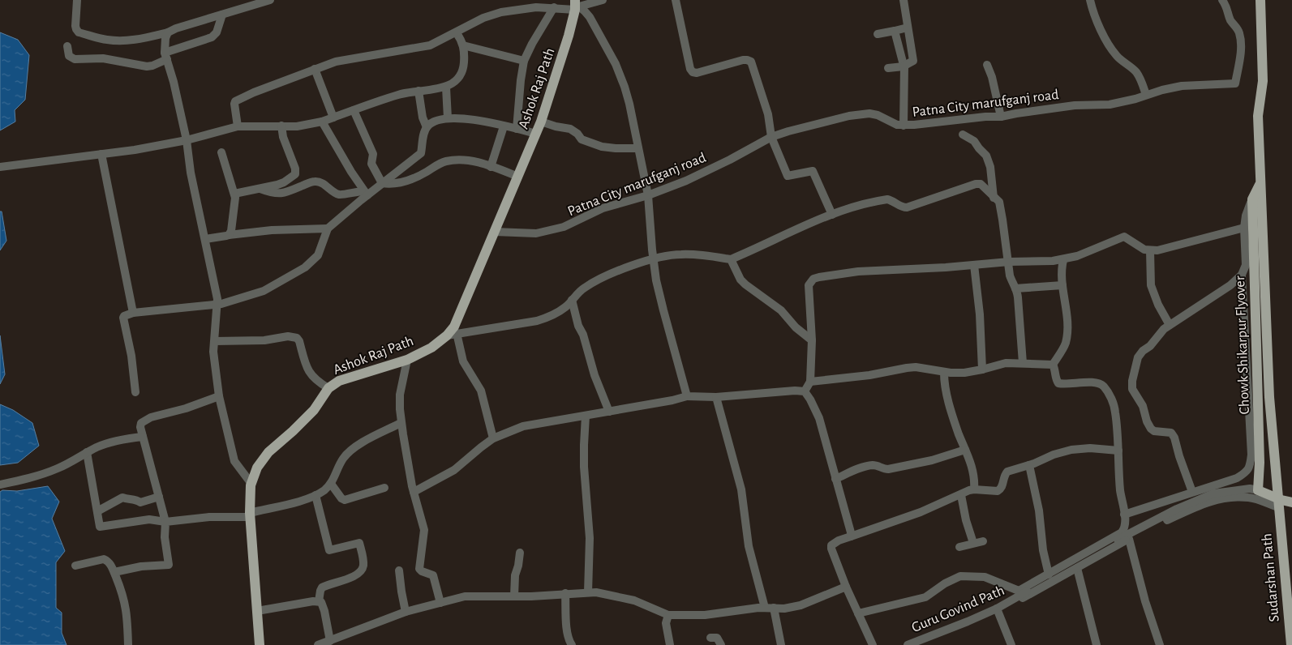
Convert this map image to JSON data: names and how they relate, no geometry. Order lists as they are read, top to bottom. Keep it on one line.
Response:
{"streets":{"main road":["Ashok Raj Path","Chowk Shikarpur Flyover","Sudarshan Path"],"street":["Patna City marufganj road","Guru Govind Path"]},"crossings":[["Ashok Raj Path","Patna City marufganj road"]]}
